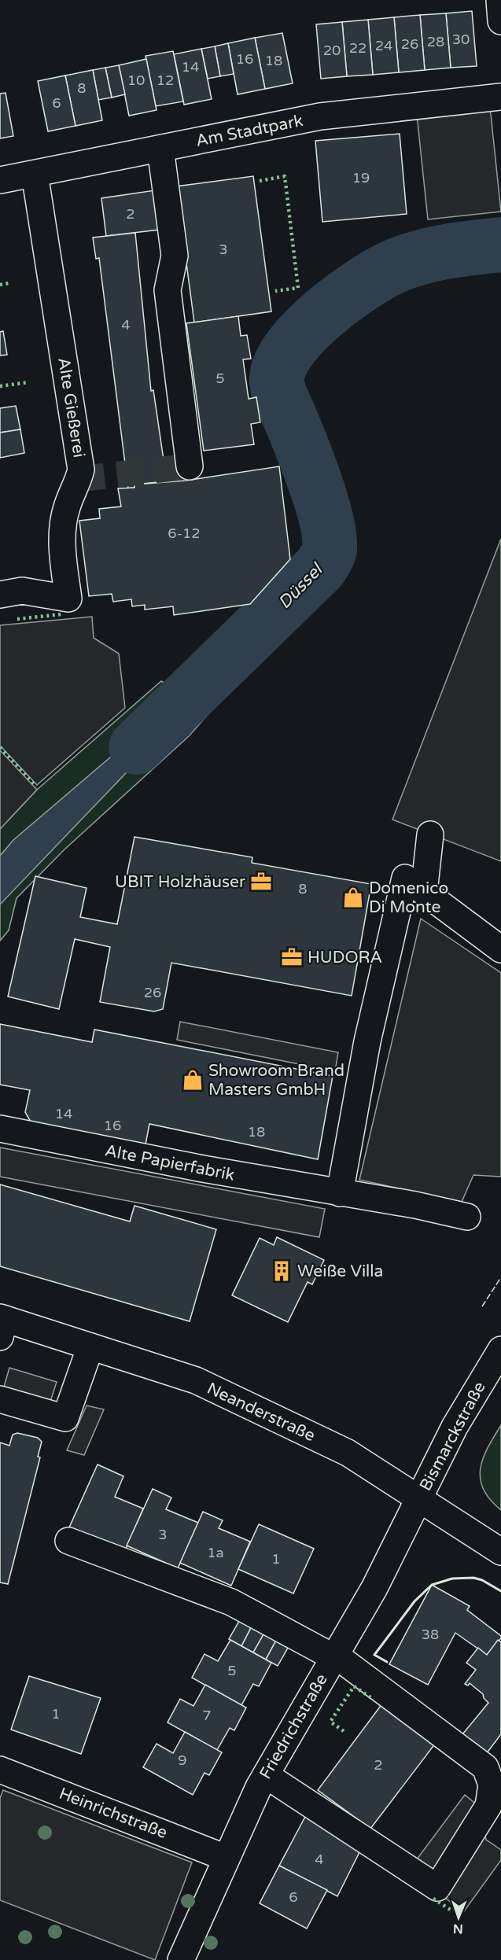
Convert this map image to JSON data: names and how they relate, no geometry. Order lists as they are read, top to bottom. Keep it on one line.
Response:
{"streets":{"street":["Am Stadtpark","Alte Gießerei","Alte Papierfabrik","Neanderstraße","Bismarckstraße","Friedrichstraße","Heinrichstraße"]},"crossings":[["Am Stadtpark","Alte Gießerei"],["Neanderstraße","Bismarckstraße"],["Neanderstraße","Friedrichstraße"],["Bismarckstraße","Friedrichstraße"],["Friedrichstraße","Heinrichstraße"]],"water":["Düssel"],"places":{"office":["UBIT Holzhäuser","HUDORA"],"shop":["Domenico Di Monte","Showroom Brand Masters GmbH"],"building":["Weiße Villa"]},"house_numbers":["30","28","26","24","22","20","16","18","14","10","12","8","6","19","2","3","4","5","6-12","8","26","14","16","18","3","1a","1","38","5","1","7","9","2","4","6"],"north":"bottom"}
